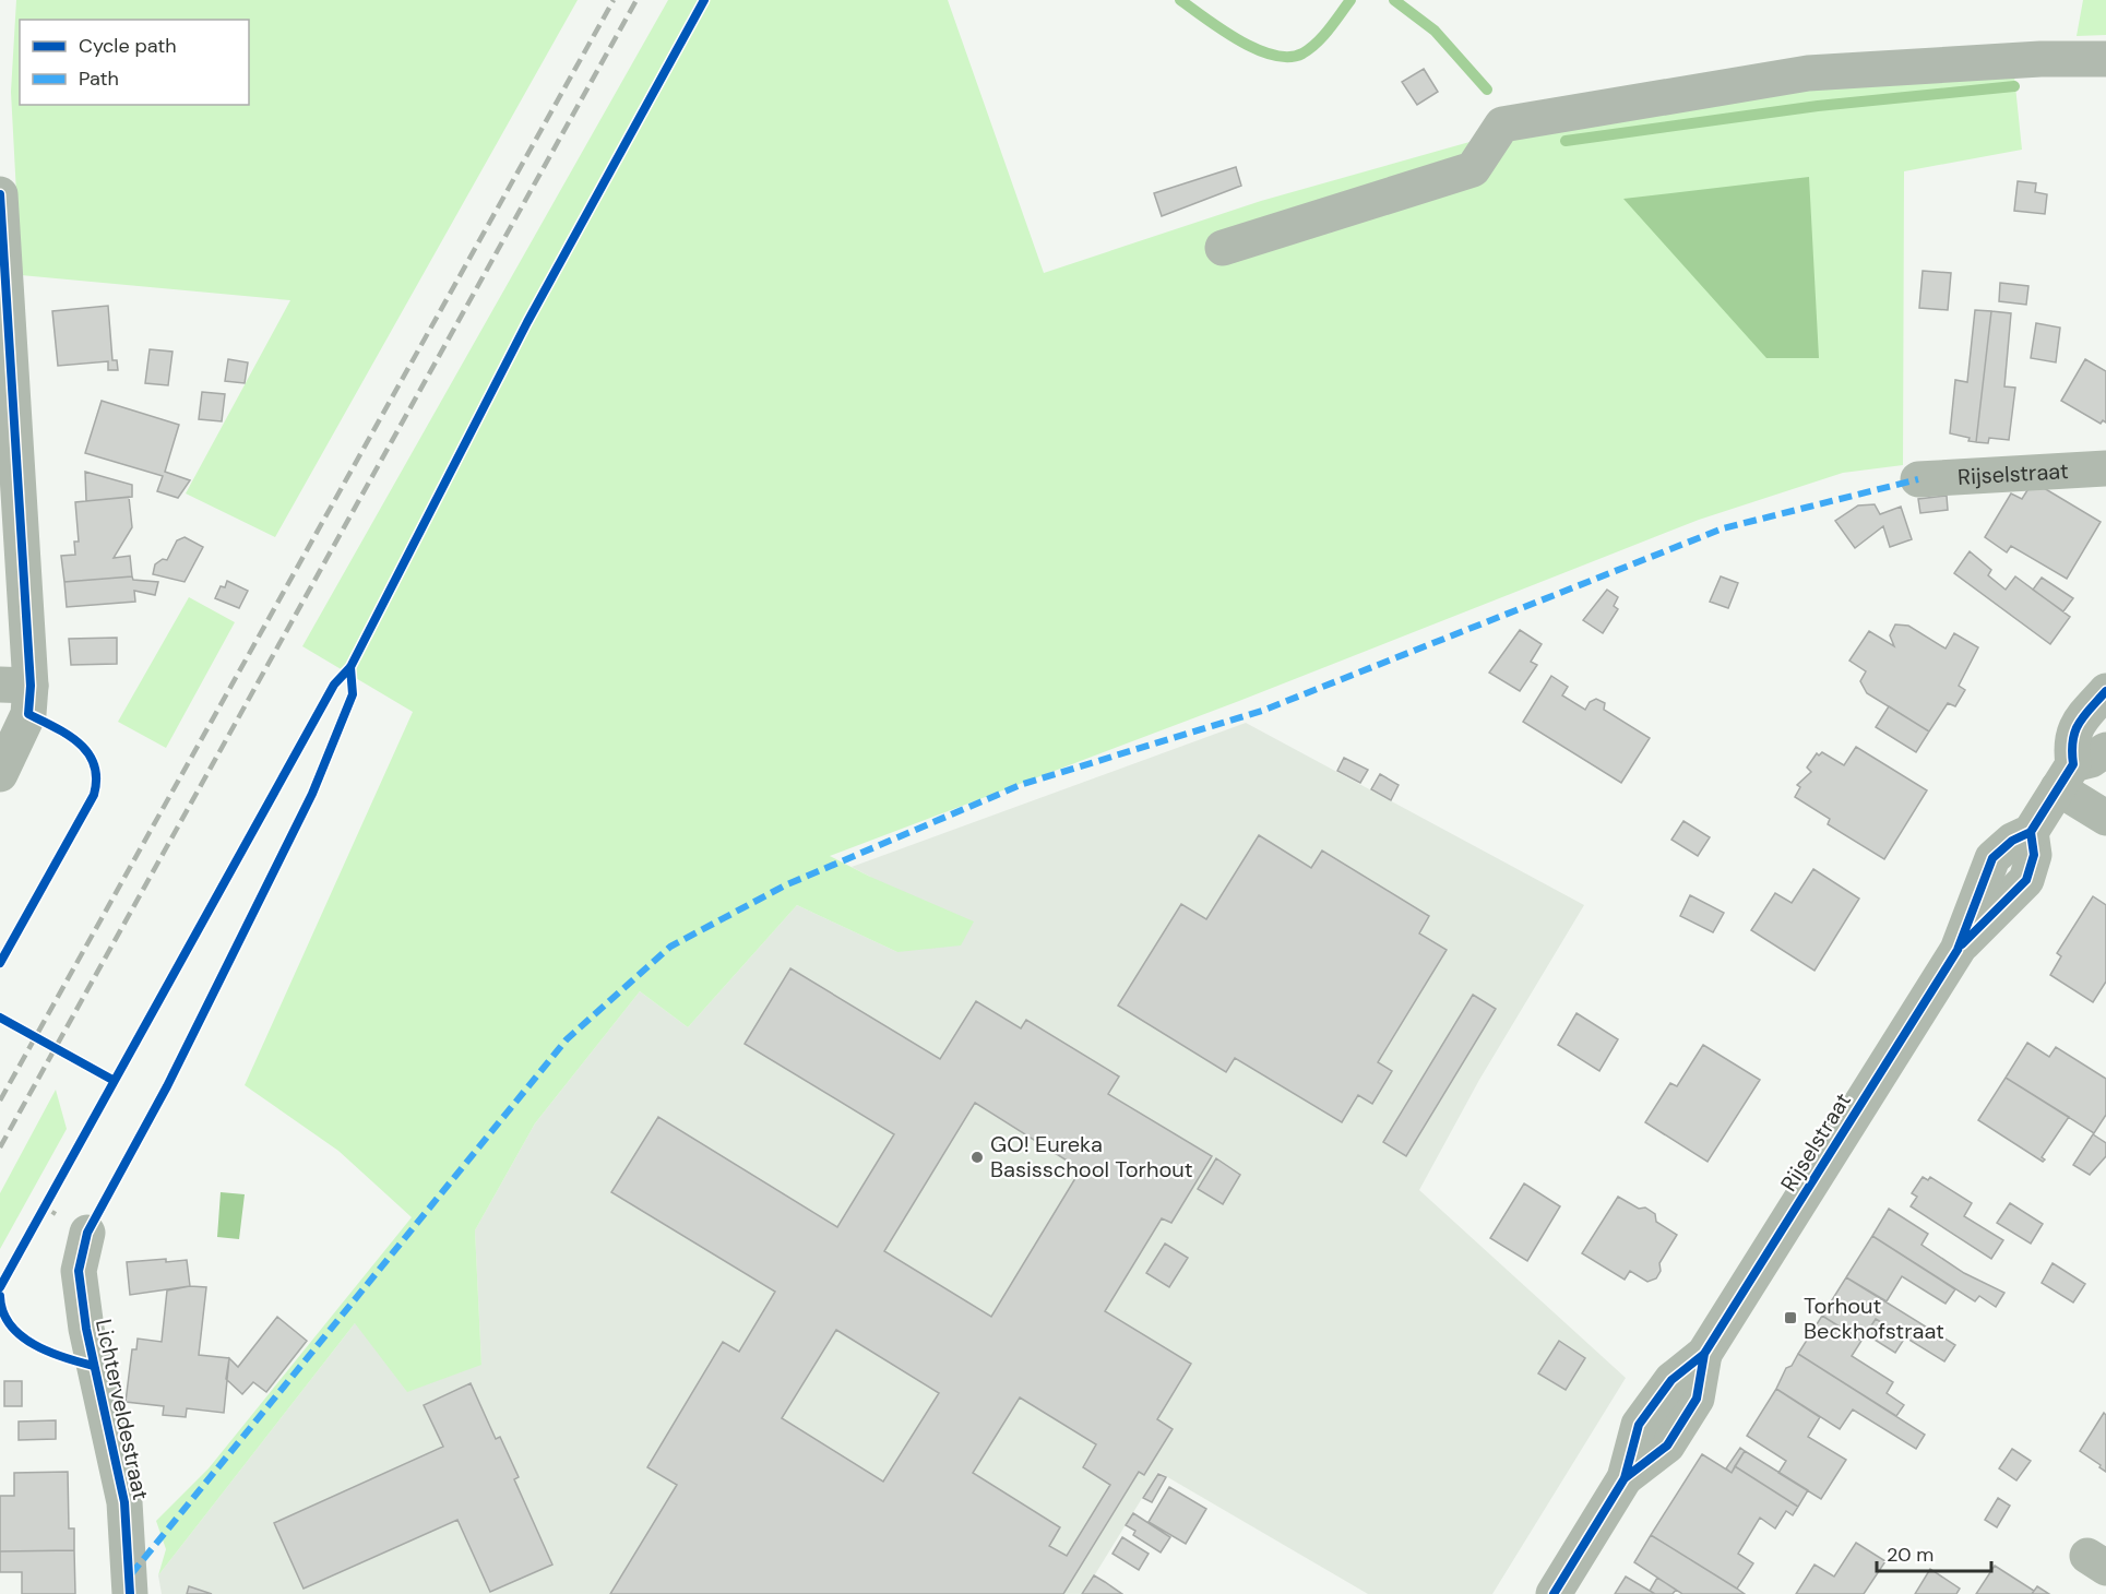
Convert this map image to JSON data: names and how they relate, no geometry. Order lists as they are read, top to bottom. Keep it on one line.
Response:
{"streets":{"street":["Rijselstraat","Lichterveldestraat"]},"places":{"other":["GO! Eureka Basisschool Torhout"],"transit":["Torhout Beckhofstraat"]},"legend":["Cycle path","Path"],"scale_bar":"20 m"}
